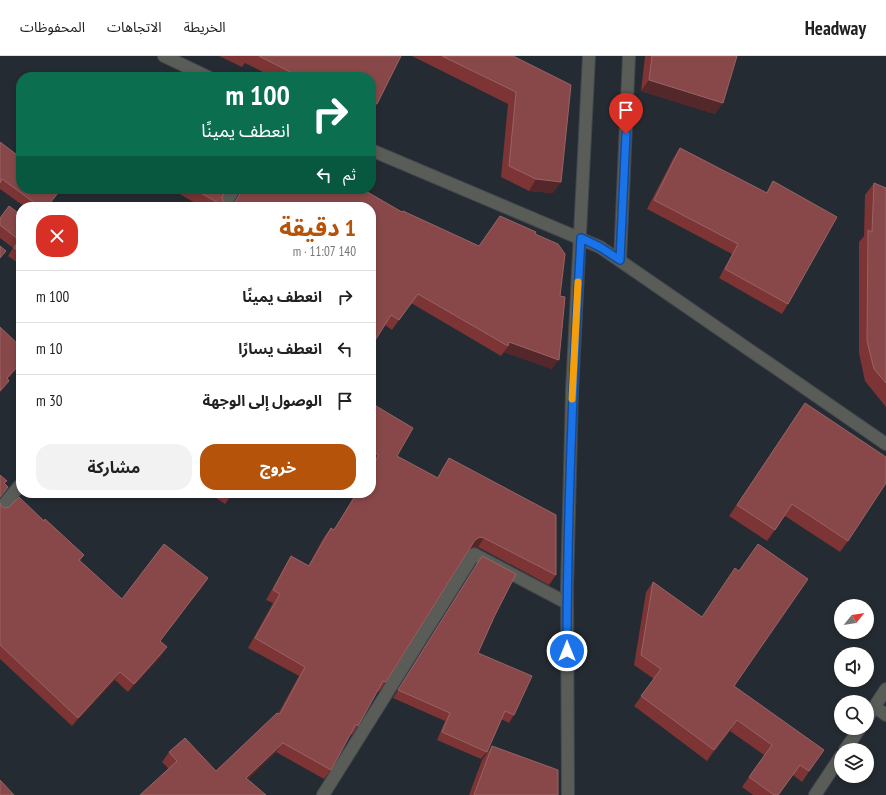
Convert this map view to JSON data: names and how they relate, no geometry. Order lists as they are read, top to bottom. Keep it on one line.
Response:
{"north":"top right","page":{"header":"Headway","nav":["الخريطة","الاتجاهات","المحفوظات"],"turn":["100 m","انعطف يمينًا"],"then":"ثم","heading":["1 دقيقة","140 m · 11:07"],"list":[{"name":"انعطف يمينًا","value":"100 m"},{"name":"انعطف يسارًا","value":"10 m"},{"name":"الوصول إلى الوجهة","value":"30 m"}],"buttons":["خروج","مشاركة"]}}
